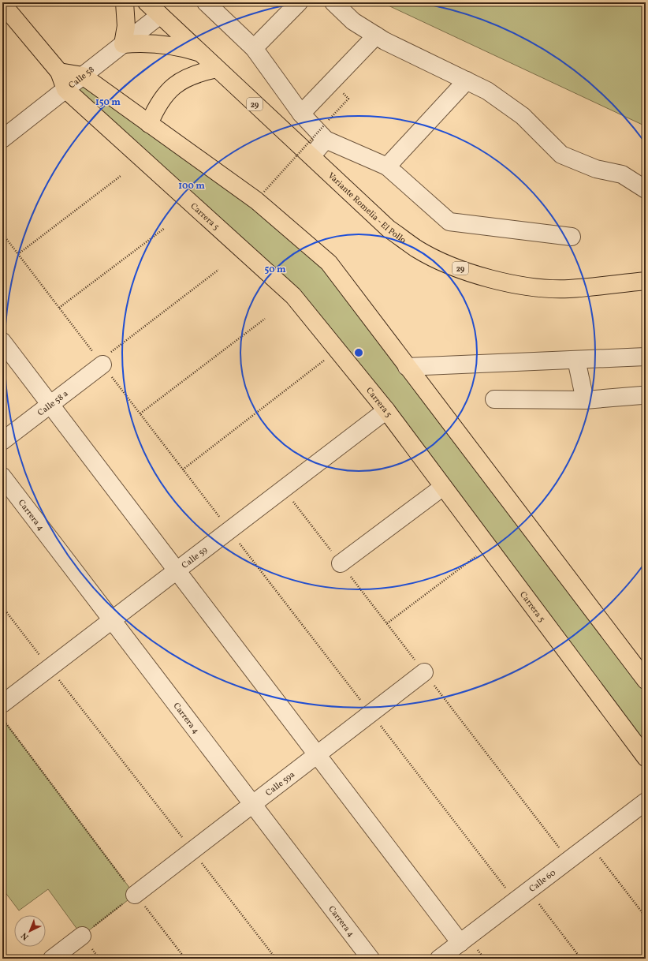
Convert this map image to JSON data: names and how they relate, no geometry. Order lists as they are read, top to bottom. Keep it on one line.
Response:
{"streets":{"main road":["29","Variante Romelia - El Pollo","Carrera 5"],"street":["Calle 58","Calle 58 a","Carrera 4","Calle 59","Calle 59a","Calle 60"]},"crossings":[["Calle 58","Variante Romelia - El Pollo"],["Calle 58","Carrera 5"],["Carrera 5","Calle 59"],["Carrera 4","Calle 59"],["Carrera 4","Calle 59a"]],"north":"bottom left","rings":["150 m","100 m","50 m"]}
